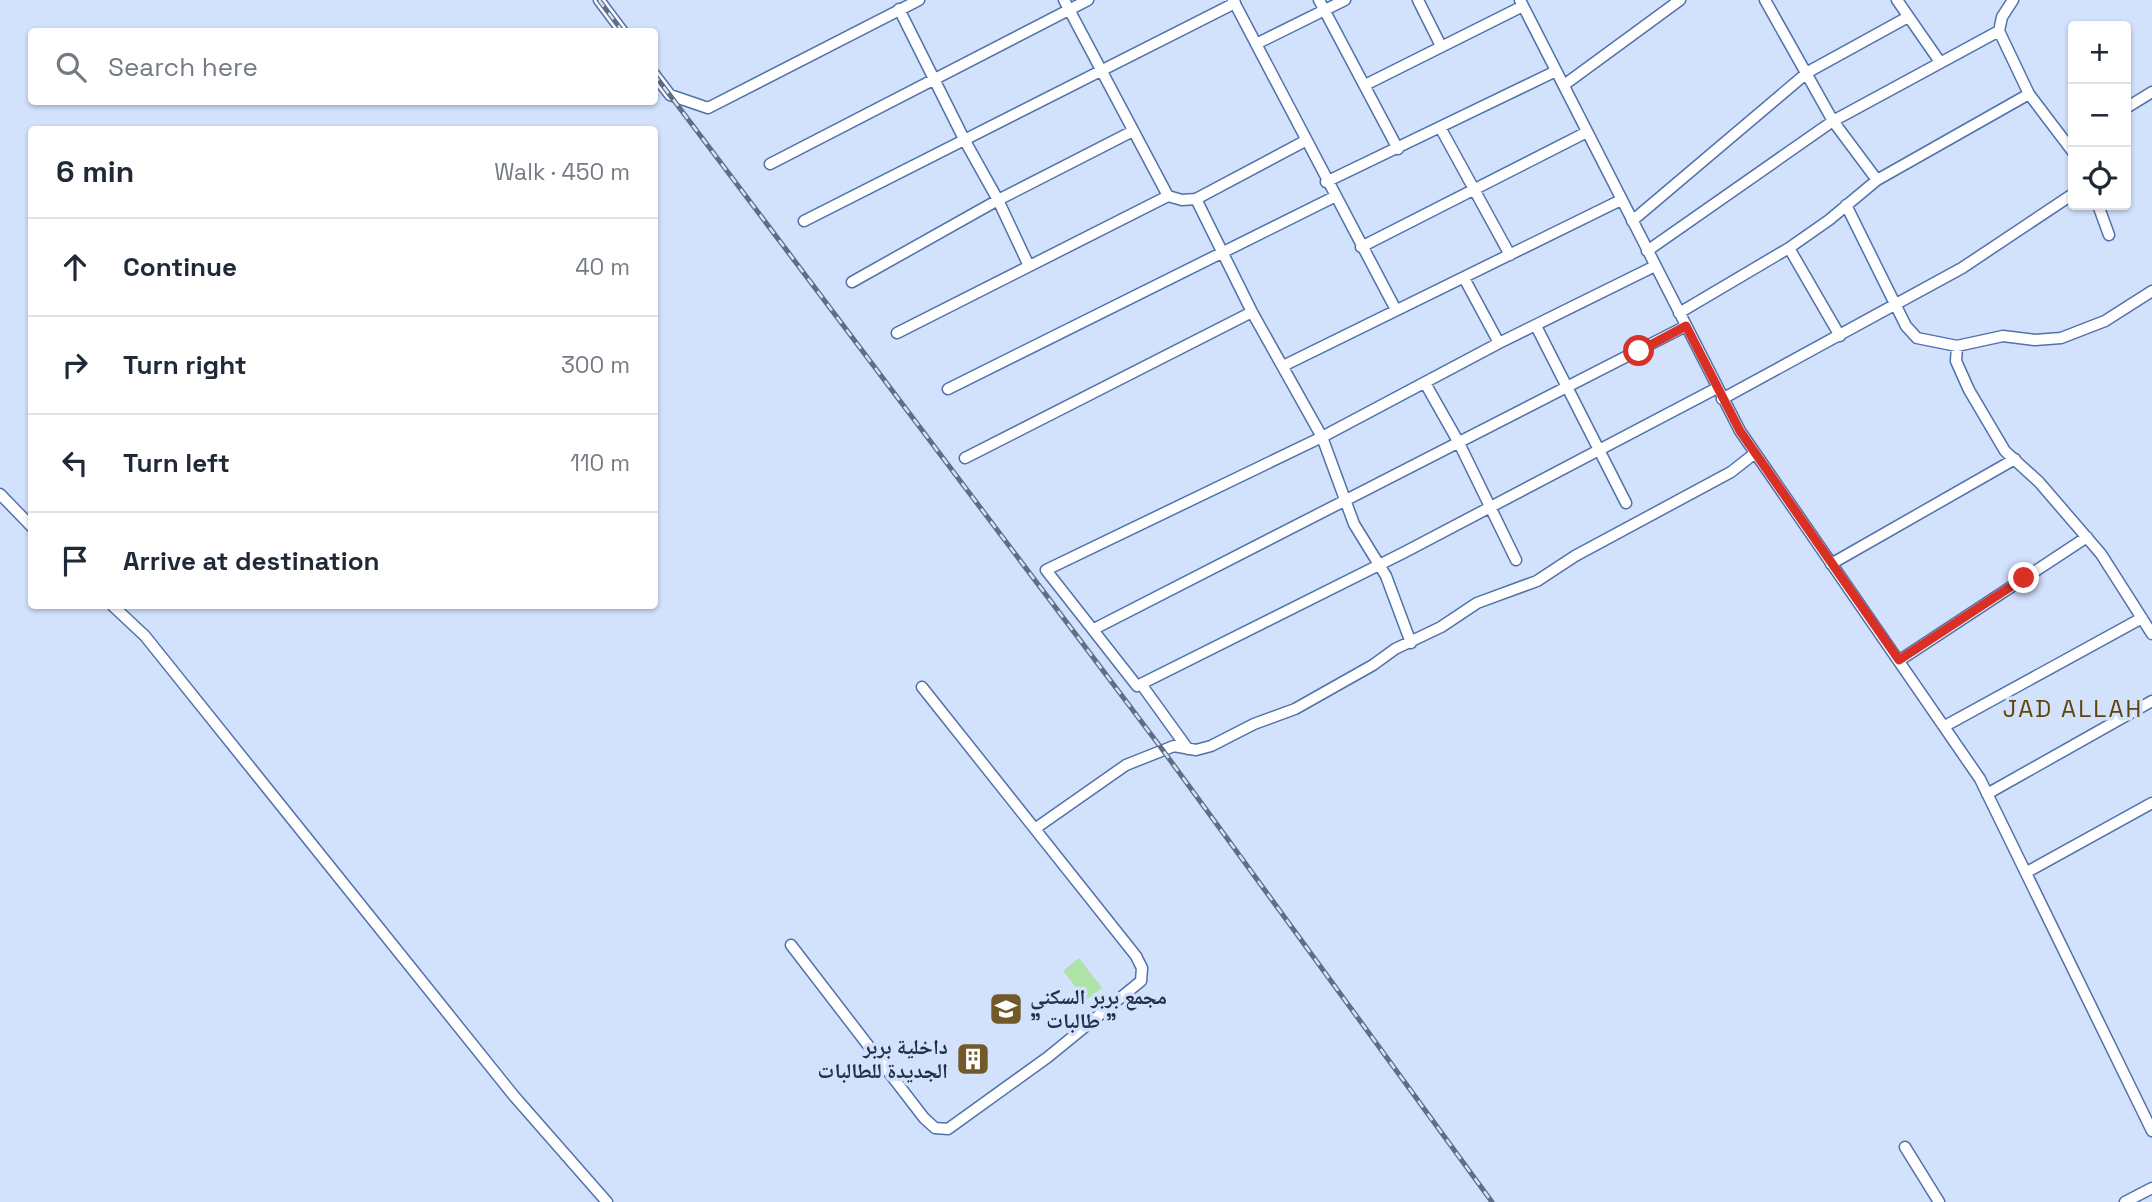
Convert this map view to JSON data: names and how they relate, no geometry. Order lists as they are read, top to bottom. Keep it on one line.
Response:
{"districts":["JAD ALLAH"],"places":{"school or university":["مجمع بربر السكني \" طالبات \""],"building":["داخلية بربر الجديدة للطالبات"]},"page":{"map_buttons":["+","−"],"search":"Search here","heading":["6 min","Walk · 450 m"],"list":[["Continue","40 m"],["Turn right","300 m"],["Turn left","110 m"],"Arrive at destination"]}}
